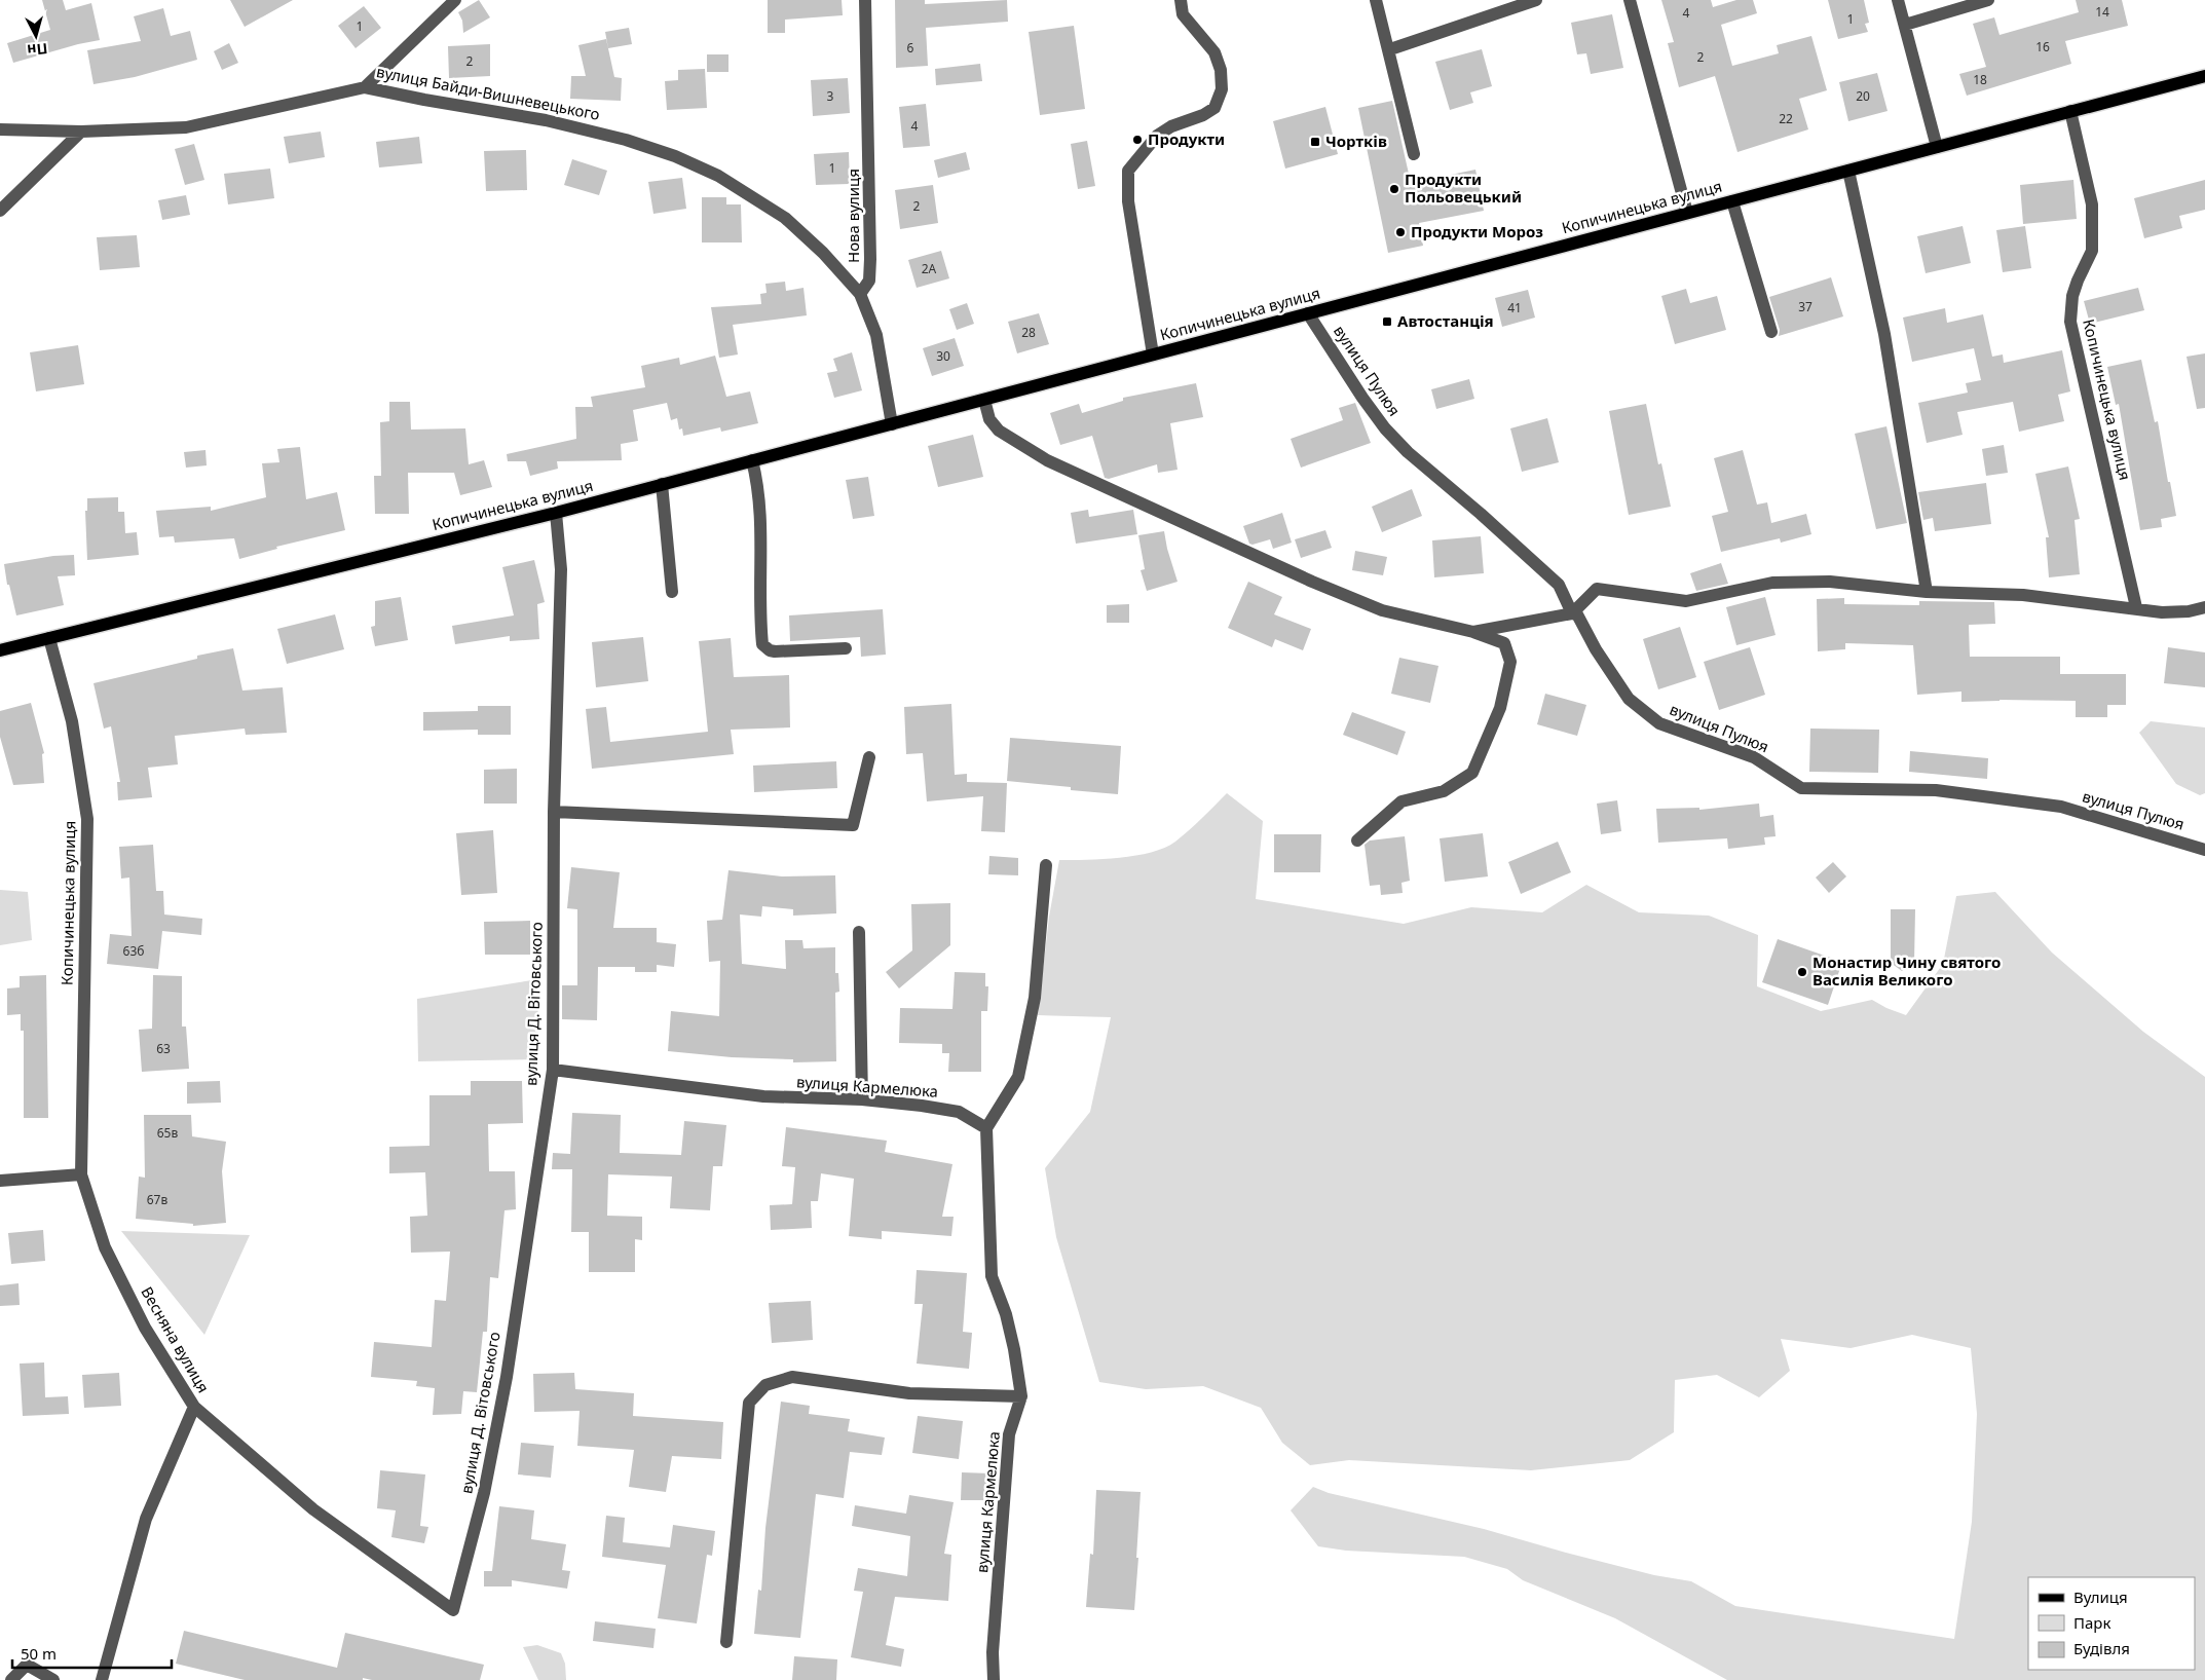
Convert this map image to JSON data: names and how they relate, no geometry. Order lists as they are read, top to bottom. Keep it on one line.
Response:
{"streets":{"main road":["Копичинецька вулиця"],"street":["вулиця Байди-Вишневецького","Нова вулиця","вулиця Пулюя","вулиця Д. Вітовського","вулиця Кармелюка","Весняна вулиця"]},"crossings":[["вулиця Байди-Вишневецького","Нова вулиця"],["Копичинецька вулиця","вулиця Пулюя"],["Копичинецька вулиця","вулиця Д. Вітовського"],["Копичинецька вулиця","Весняна вулиця"],["вулиця Д. Вітовського","вулиця Кармелюка"],["вулиця Д. Вітовського","Весняна вулиця"]],"places":{"other":["Продукти","Продукти Польовецький","Продукти Мороз","Монастир Чину святого Василія Великого"],"transit":["Чортків","Автостанція"]},"house_numbers":["14","4","1","1","16","6","2","2","18","3","20","22","4","1","2","2А","37","41","28","30","63б","63","65в","67в"],"legend":["Вулиця","Парк","Будівля"],"scale_bar":"50 m","north":"bottom"}
